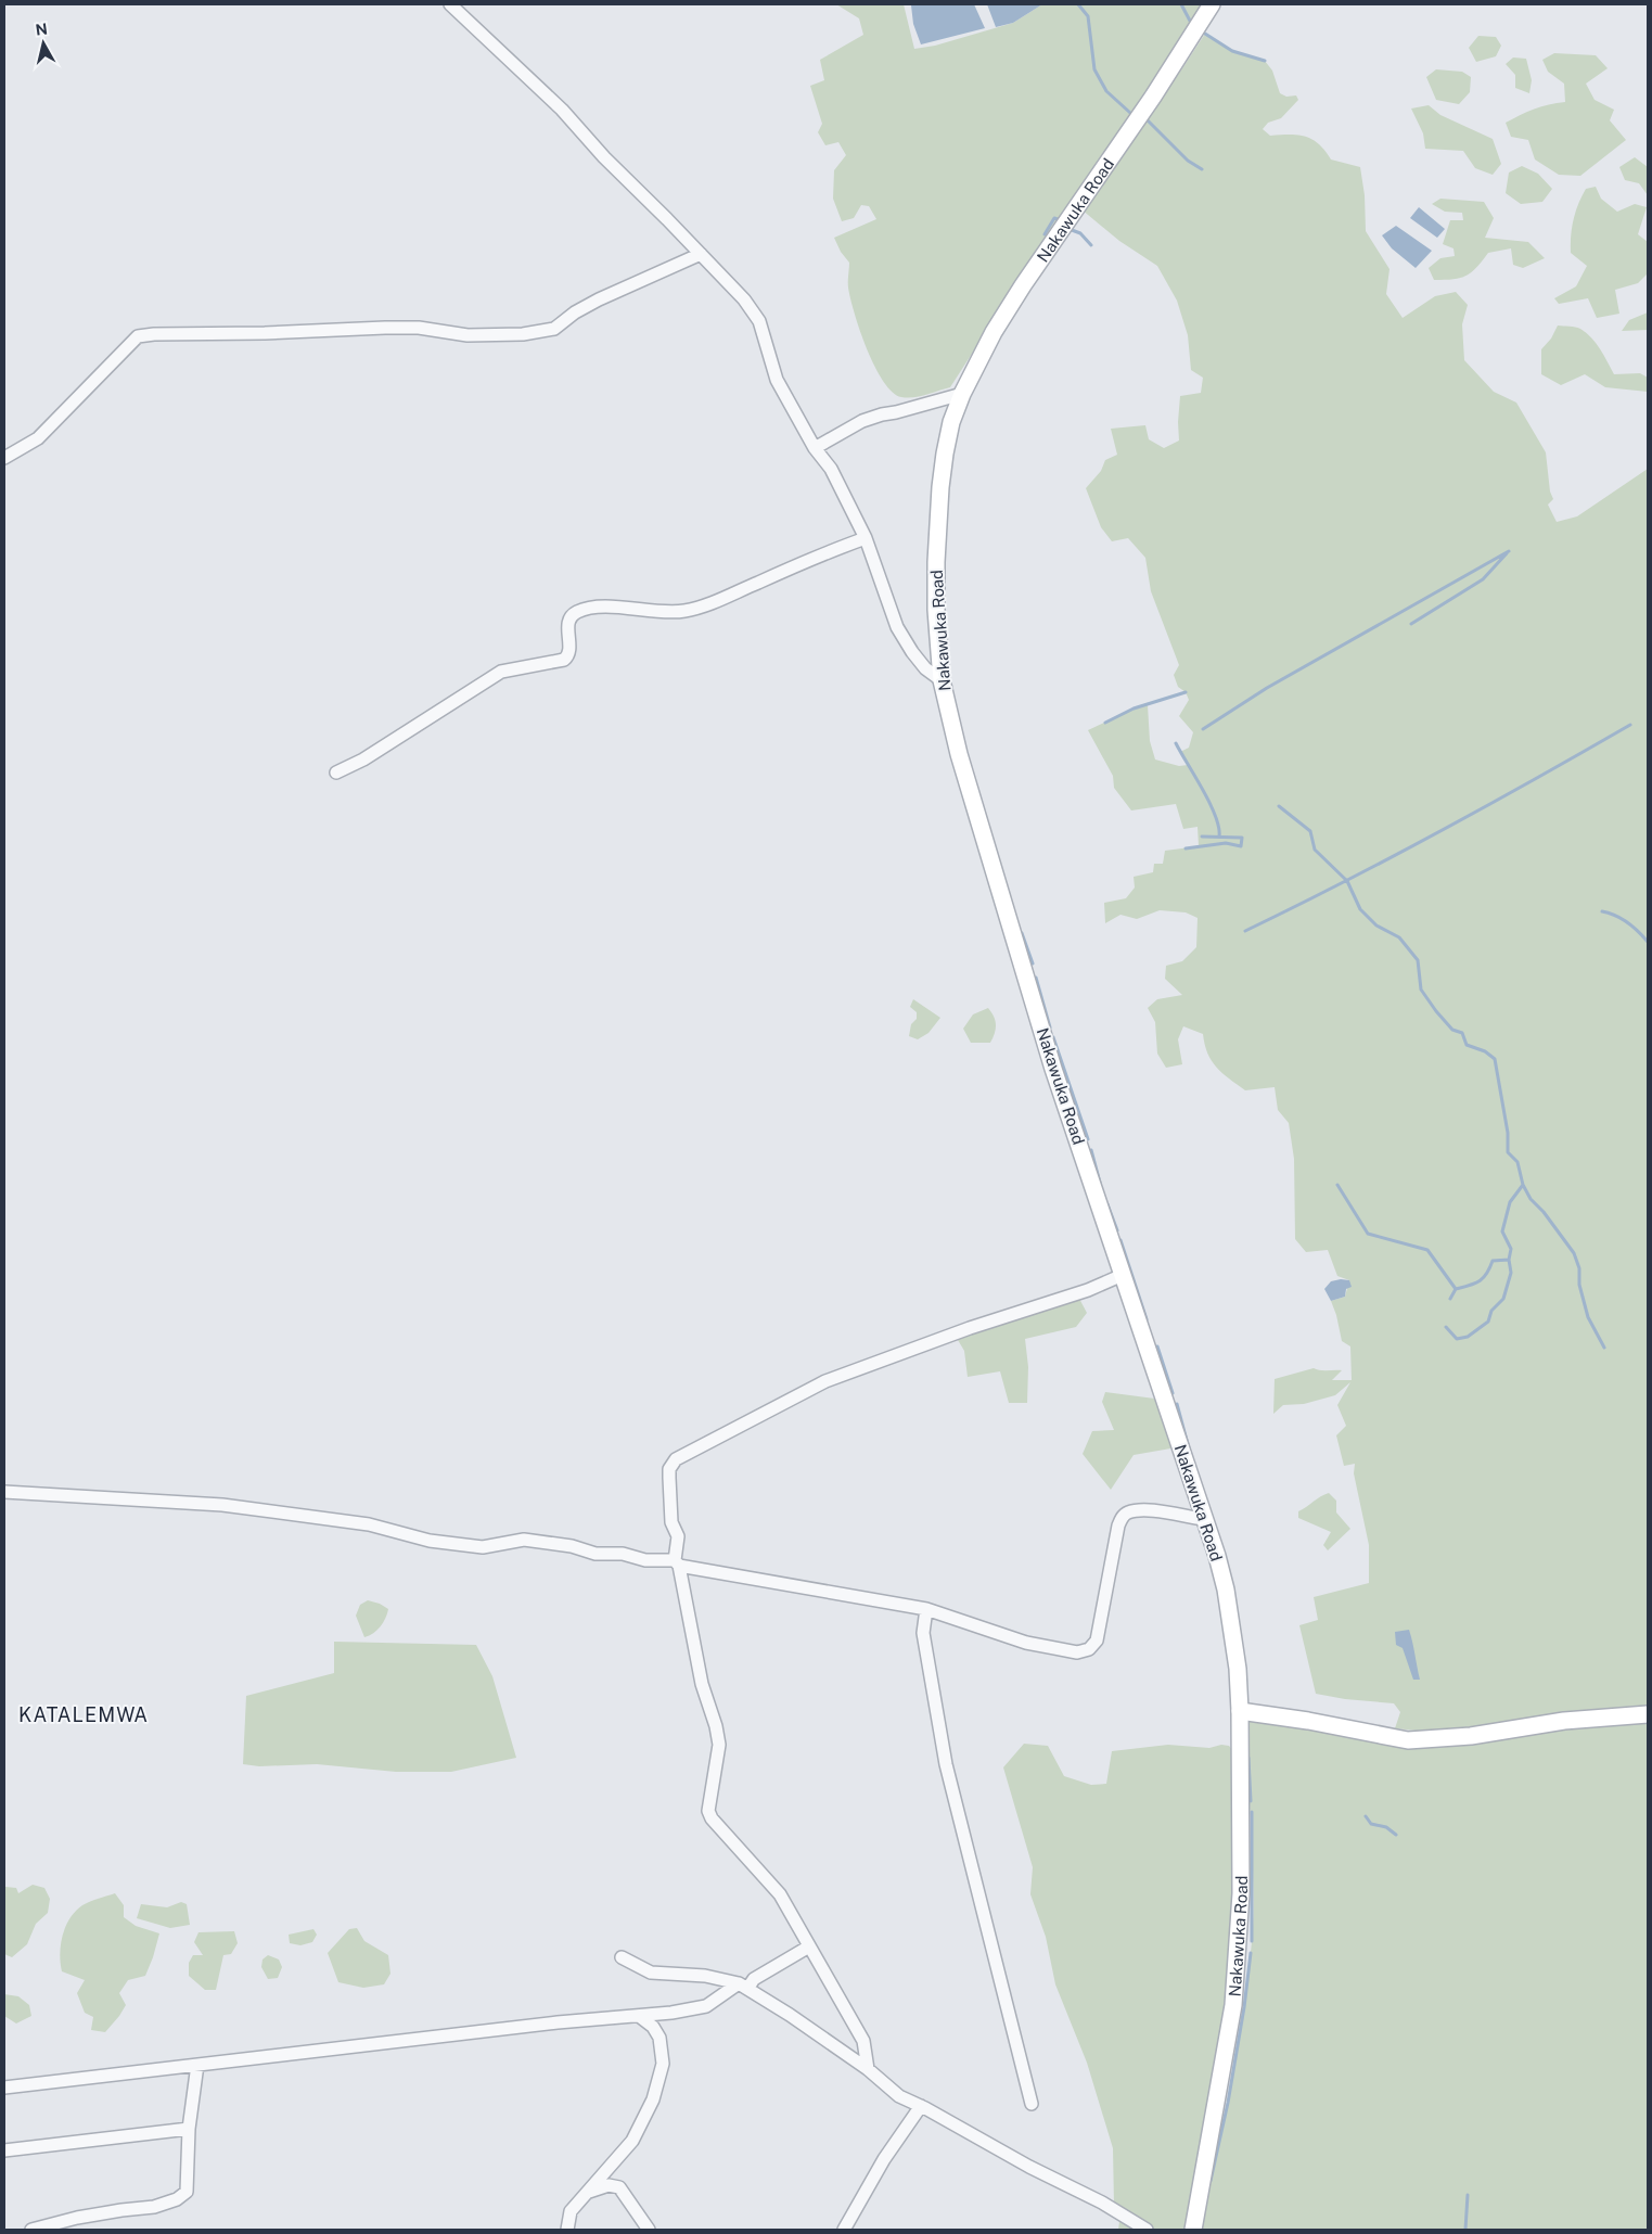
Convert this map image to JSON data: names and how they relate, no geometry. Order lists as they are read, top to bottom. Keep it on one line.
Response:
{"streets":{"main road":["Nakawuka Road"]},"districts":["KATALEMWA"],"north":"top"}
